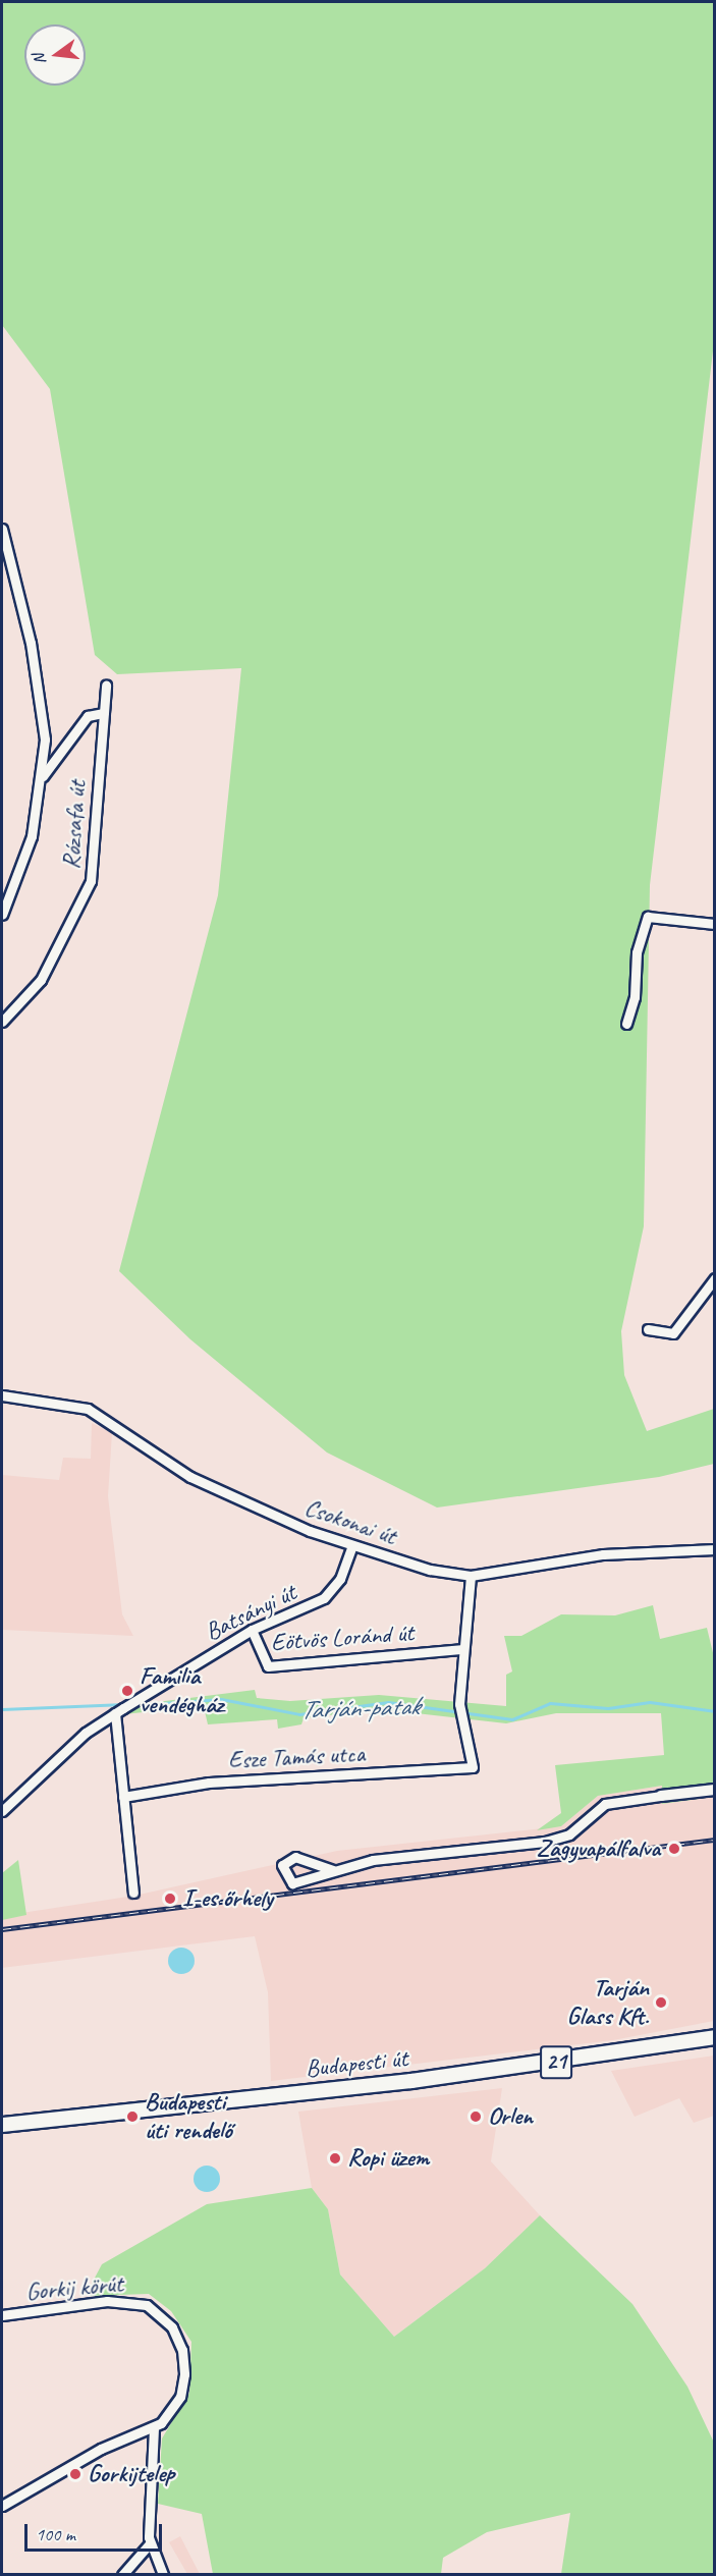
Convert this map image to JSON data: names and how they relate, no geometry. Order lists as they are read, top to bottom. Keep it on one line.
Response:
{"streets":{"main road":["21","Budapesti út"],"street":["Rózsafa út","Csokonai út","Batsányi út","Eötvös Loránd út","Esze Tamás utca","Gorkij körút"]},"crossings":[["Csokonai út","Batsányi út"],["Batsányi út","Eötvös Loránd út"],["Eötvös Loránd út","Esze Tamás utca"]],"water":["Tarján-patak"],"places":["Familia vendégház","Zagyvapálfalva","I-es őrhely","Tarján Glass Kft.","Budapesti úti rendelő","Orlen","Ropi üzem","Gorkijtelep"],"scale_bar":"100 m","north":"left"}
